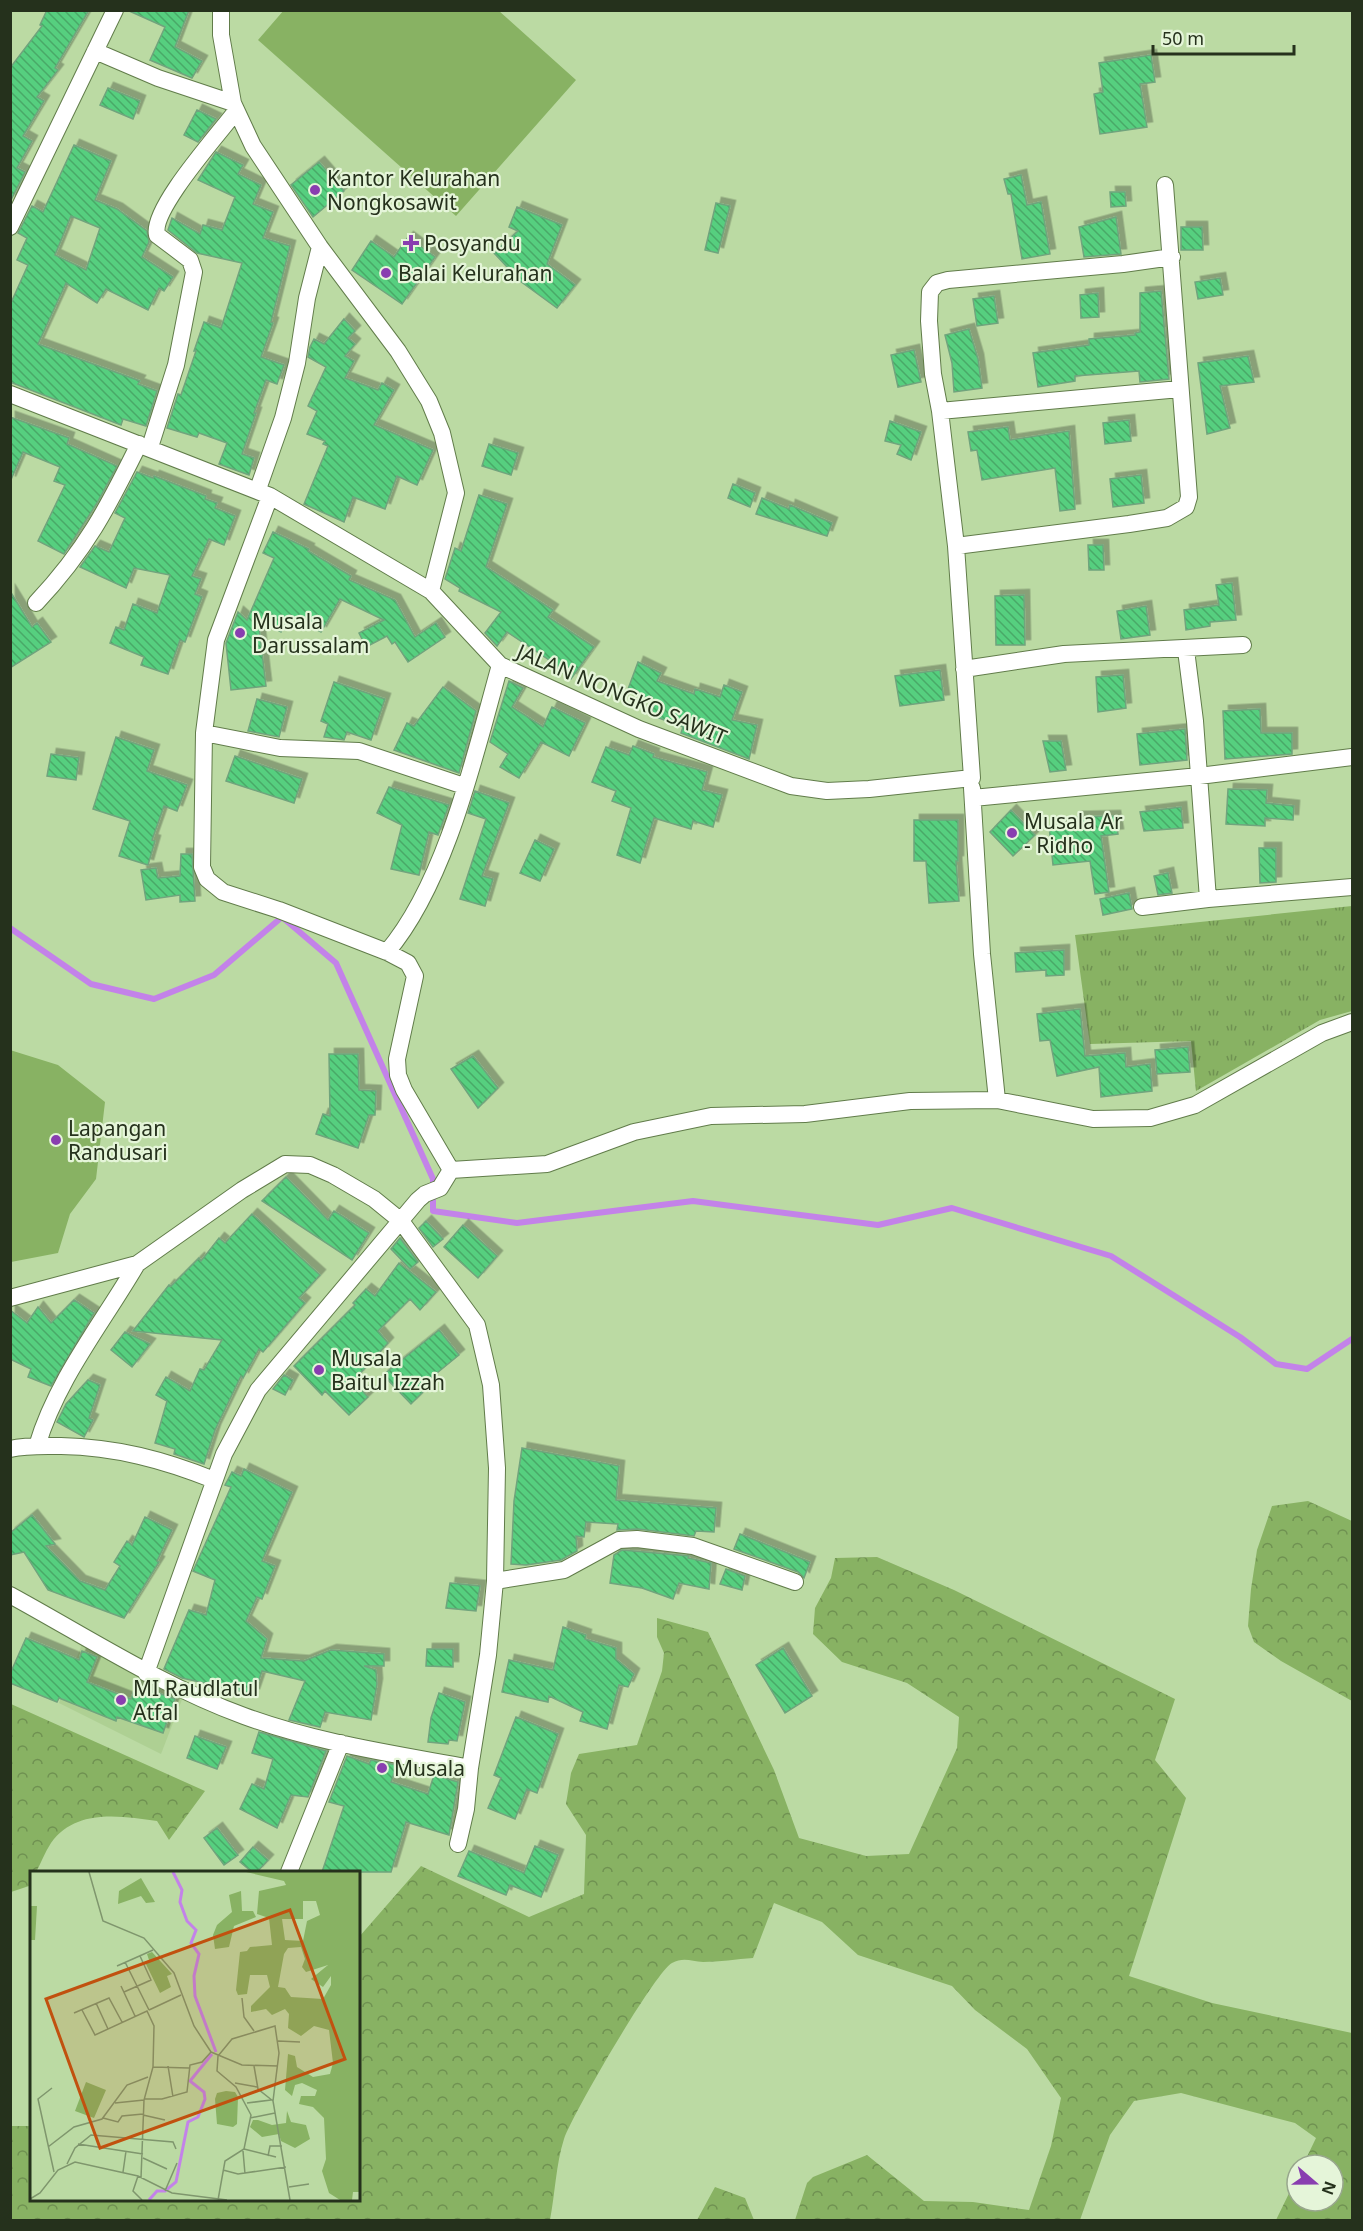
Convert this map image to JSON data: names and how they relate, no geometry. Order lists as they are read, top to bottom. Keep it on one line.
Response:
{"streets":{"street":["JALAN NONGKO SAWIT"]},"places":{"other":["Kantor Kelurahan Nongkosawit","Balai Kelurahan","Musala Darussalam","Musala Ar - Ridho","Lapangan Randusari","Musala Baitul Izzah","MI Raudlatul Atfal","Musala"],"health":["Posyandu"]},"scale_bar":"50 m","north":"right"}
